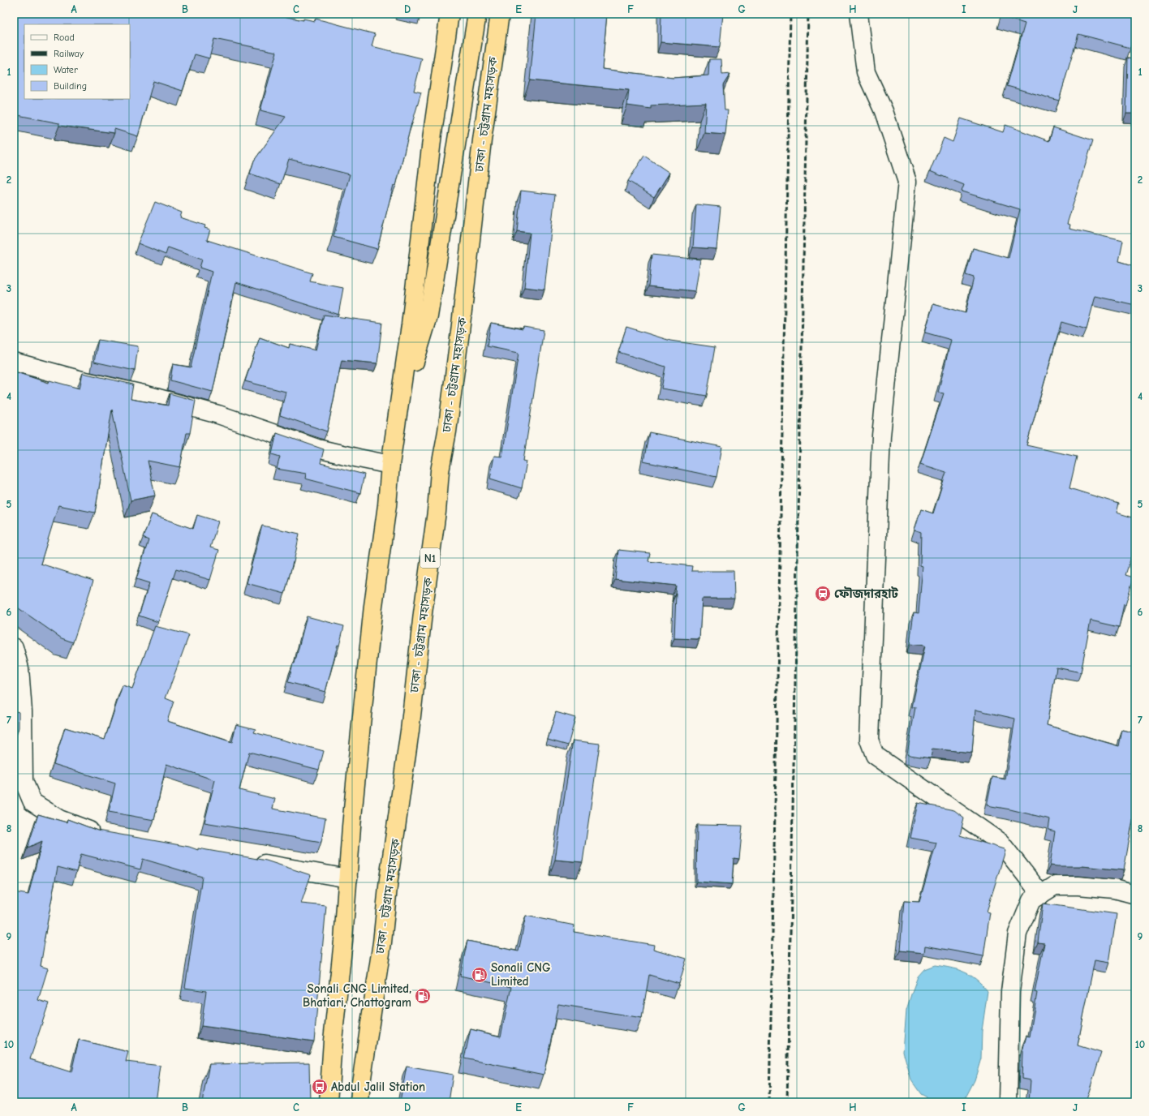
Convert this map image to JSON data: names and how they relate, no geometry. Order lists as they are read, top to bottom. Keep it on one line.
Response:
{"streets":{"highway":["ঢাকা - চট্টগ্রাম মহাসড়ক","N1"]},"places":{"station":["ফৌজদারহাট"],"fuel station":["Sonali CNG Limited","Sonali CNG Limited, Bhatiari, Chattogram"],"bus stop":["Abdul Jalil Station"]},"legend":["Road","Railway","Water","Building"],"grid":{"columns":["A","B","C","D","E","F","G","H","I","J"],"rows":["1","2","3","4","5","6","7","8","9","10"]}}
